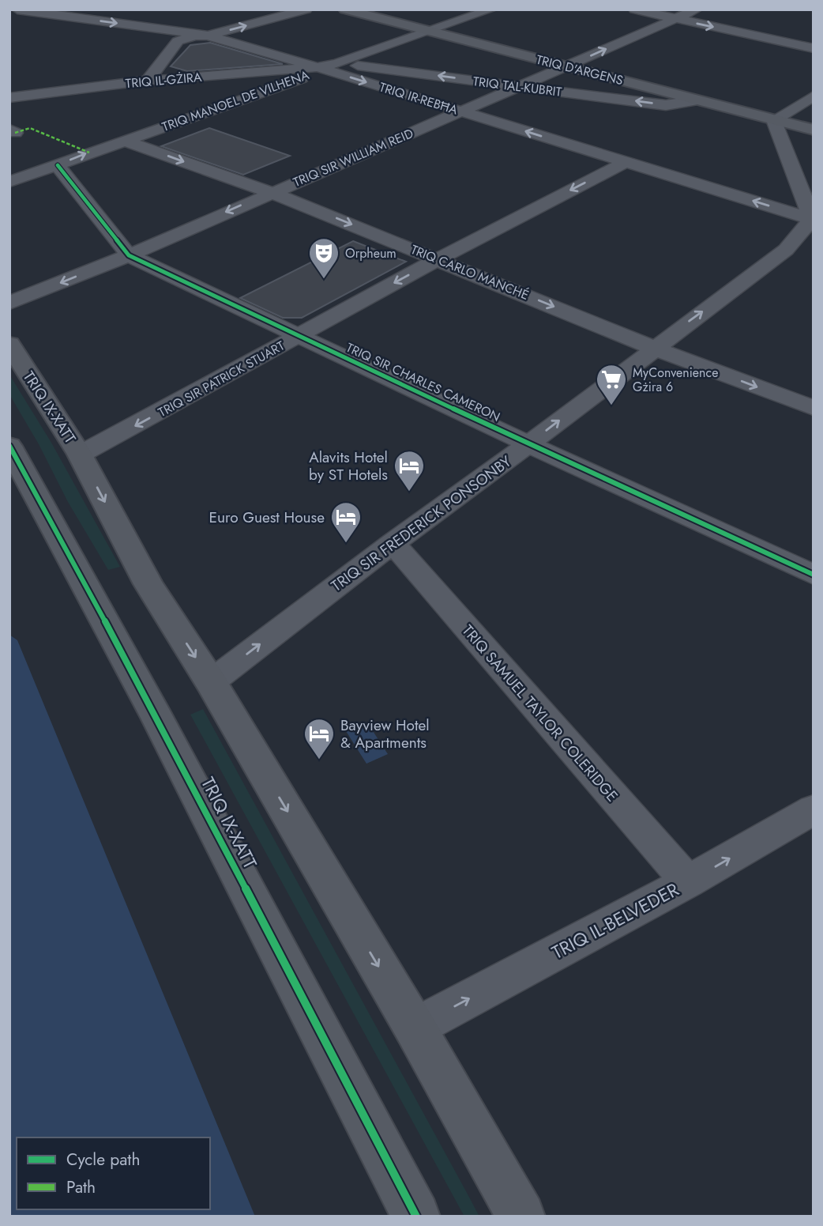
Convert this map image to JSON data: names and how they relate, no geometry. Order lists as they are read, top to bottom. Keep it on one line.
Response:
{"streets":{"main road":["TRIQ D'ARGENS","TRIQ IX-XATT"],"street":["TRIQ IL-GŻIRA","TRIQ TAL-KUBRIT","TRIQ IR-REBĦA","TRIQ MANOEL DE VILHENA","TRIQ SIR WILLIAM REID","TRIQ CARLO MANCHÉ","TRIQ SIR PATRICK STUART","TRIQ SIR CHARLES CAMERON","TRIQ SIR FREDERICK PONSONBY","TRIQ SAMUEL TAYLOR COLERIDGE","TRIQ IL-BELVEDER"]},"crossings":[["TRIQ D'ARGENS","TRIQ TAL-KUBRIT"],["TRIQ D'ARGENS","TRIQ MANOEL DE VILHENA"],["TRIQ D'ARGENS","TRIQ SIR WILLIAM REID"],["TRIQ IL-GŻIRA","TRIQ IR-REBĦA"],["TRIQ IL-GŻIRA","TRIQ MANOEL DE VILHENA"],["TRIQ TAL-KUBRIT","TRIQ MANOEL DE VILHENA"],["TRIQ TAL-KUBRIT","TRIQ SIR WILLIAM REID"],["TRIQ IR-REBĦA","TRIQ MANOEL DE VILHENA"],["TRIQ IR-REBĦA","TRIQ SIR WILLIAM REID"],["TRIQ IR-REBĦA","TRIQ SIR PATRICK STUART"],["TRIQ IR-REBĦA","TRIQ SIR FREDERICK PONSONBY"],["TRIQ MANOEL DE VILHENA","TRIQ CARLO MANCHÉ"],["TRIQ MANOEL DE VILHENA","TRIQ SIR CHARLES CAMERON"],["TRIQ SIR WILLIAM REID","TRIQ CARLO MANCHÉ"],["TRIQ SIR WILLIAM REID","TRIQ SIR CHARLES CAMERON"],["TRIQ CARLO MANCHÉ","TRIQ SIR PATRICK STUART"],["TRIQ CARLO MANCHÉ","TRIQ SIR FREDERICK PONSONBY"],["TRIQ SIR PATRICK STUART","TRIQ SIR CHARLES CAMERON"],["TRIQ SIR PATRICK STUART","TRIQ IX-XATT"],["TRIQ SIR CHARLES CAMERON","TRIQ SIR FREDERICK PONSONBY"],["TRIQ IX-XATT","TRIQ SIR FREDERICK PONSONBY"],["TRIQ IX-XATT","TRIQ IL-BELVEDER"],["TRIQ SIR FREDERICK PONSONBY","TRIQ SAMUEL TAYLOR COLERIDGE"],["TRIQ SAMUEL TAYLOR COLERIDGE","TRIQ IL-BELVEDER"]],"one_way":["TRIQ TAL-KUBRIT","TRIQ CARLO MANCHÉ","TRIQ SIR PATRICK STUART","TRIQ SIR FREDERICK PONSONBY","TRIQ IL-BELVEDER"],"places":{"theatre":["Orpheum"],"supermarket":["MyConvenience Gżira 6"],"hotel":["Alavits Hotel by ST Hotels","Euro Guest House","Bayview Hotel & Apartments"]},"legend":["Cycle path","Path"]}
